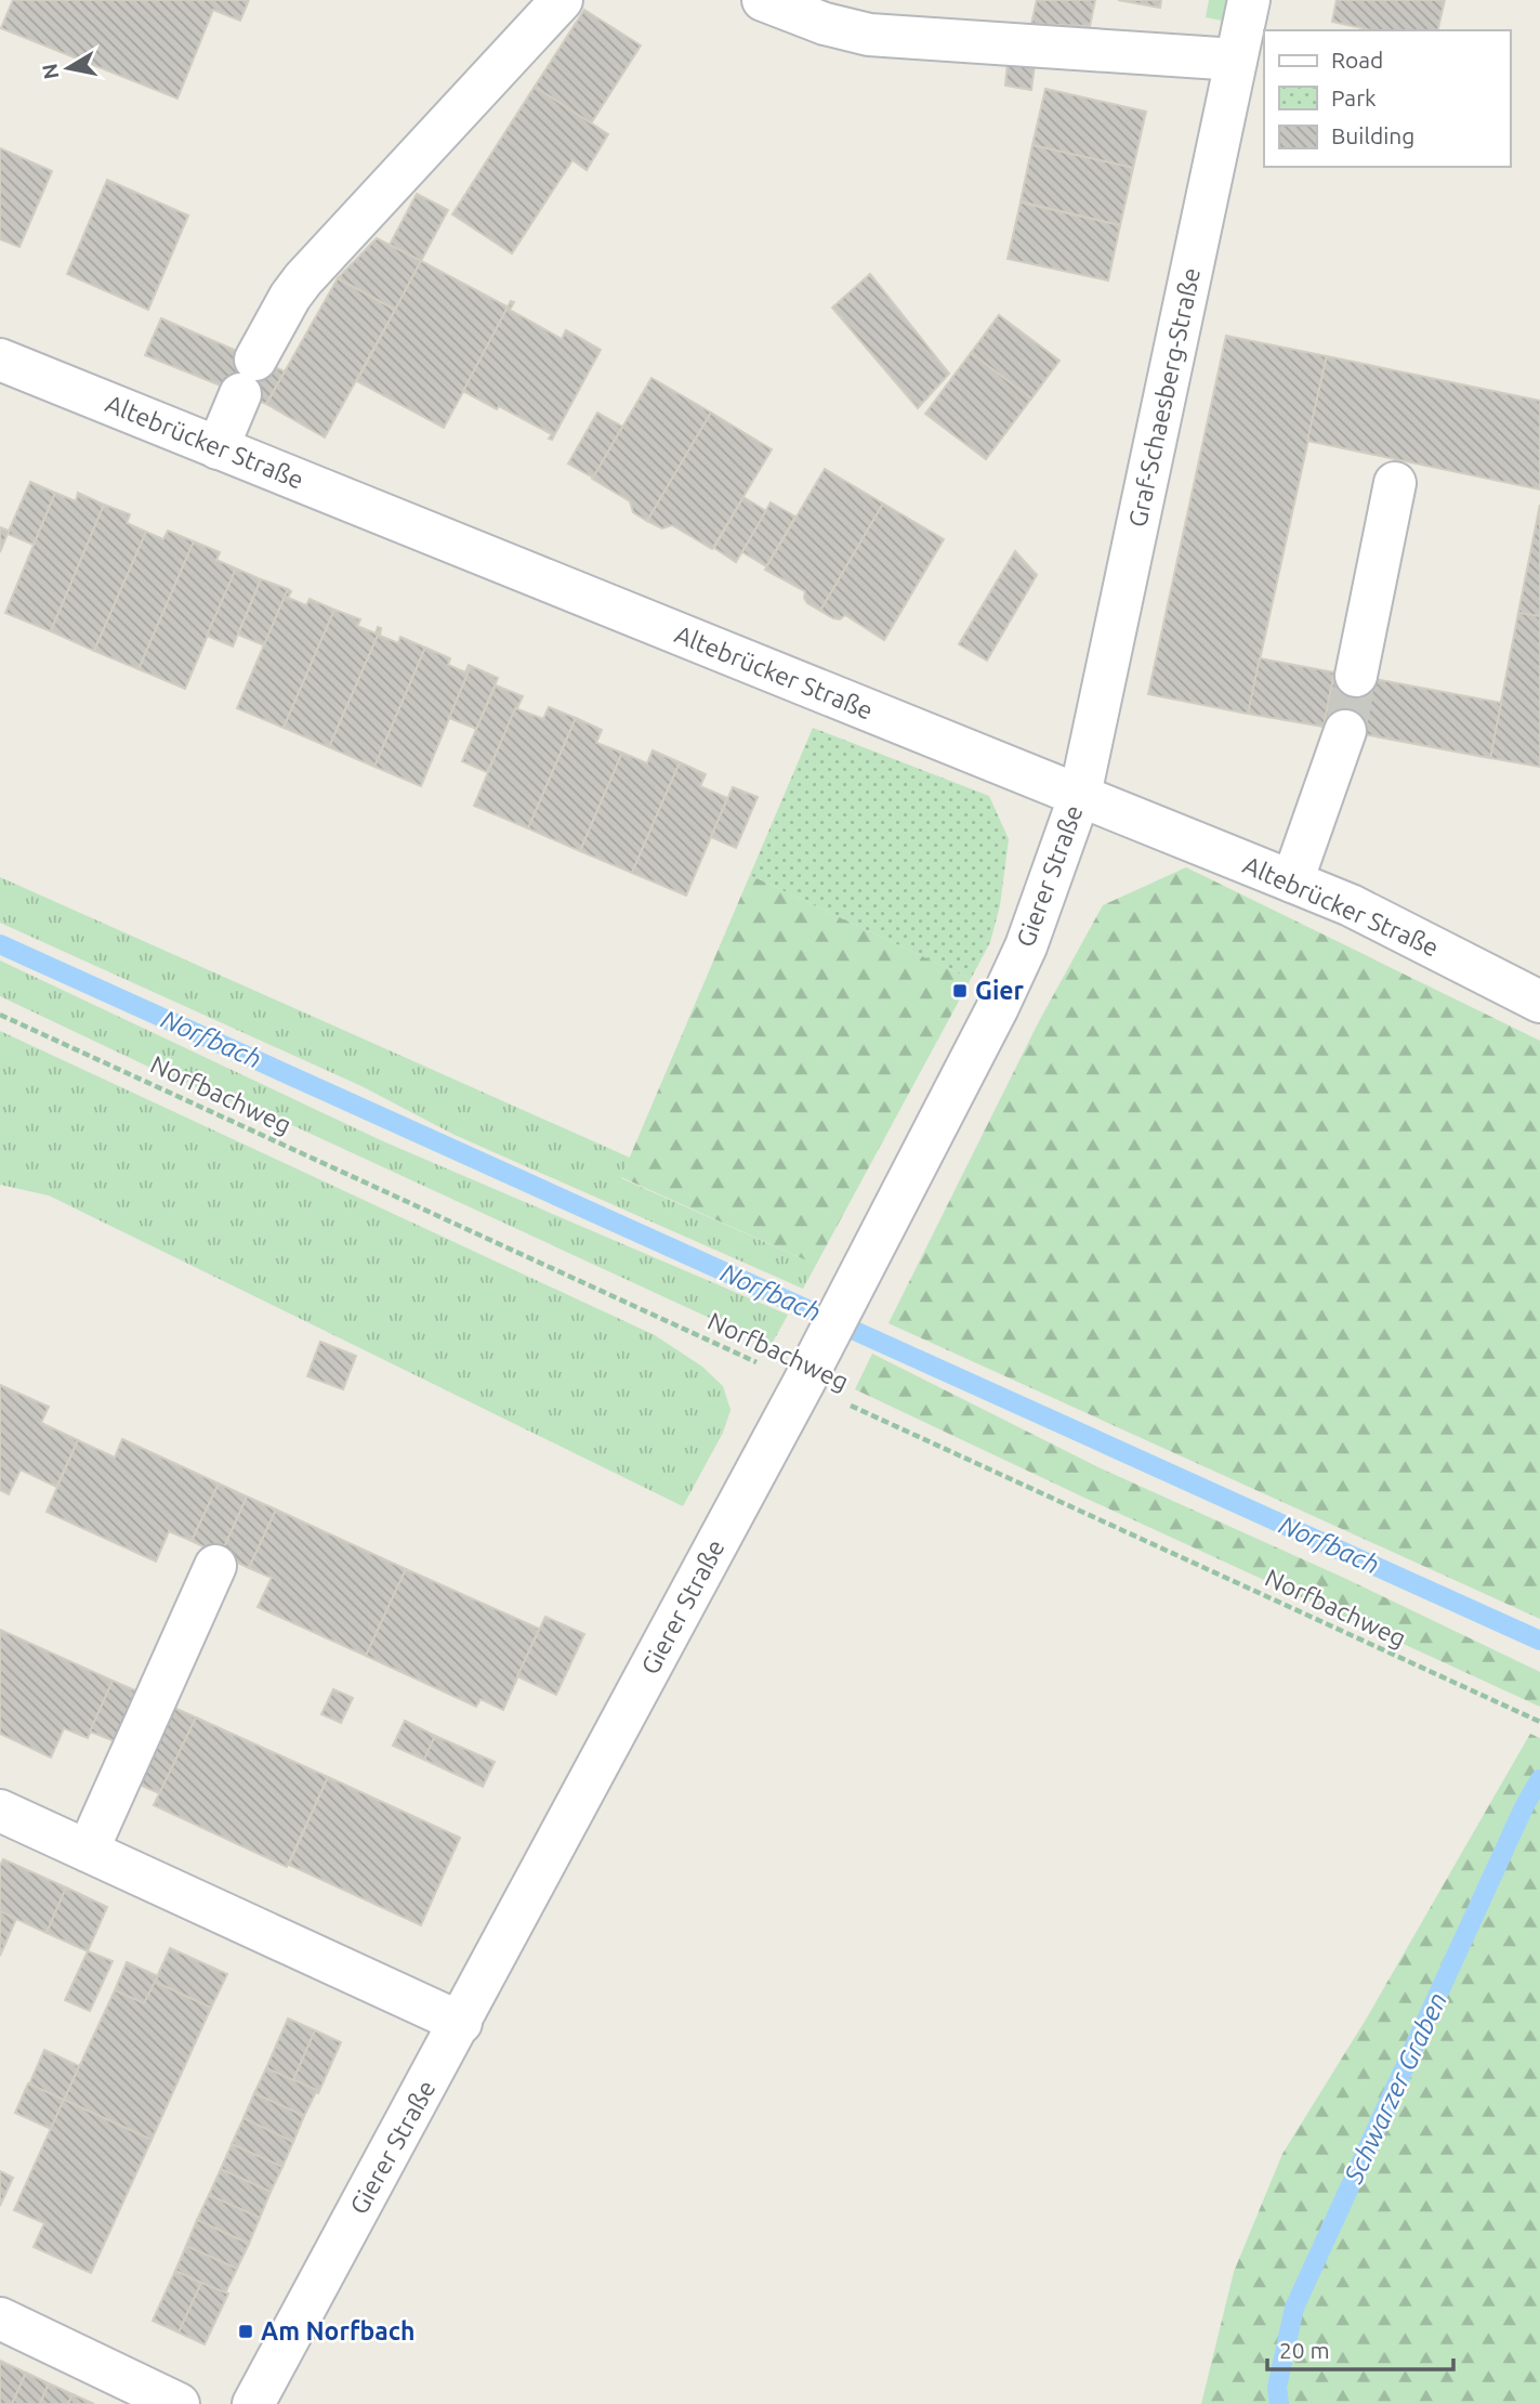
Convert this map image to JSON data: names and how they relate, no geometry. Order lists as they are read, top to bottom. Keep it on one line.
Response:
{"streets":{"street":["Graf-Schaesberg-Straße","Altebrücker Straße","Gierer Straße"],"path":["Norfbachweg"]},"crossings":[["Graf-Schaesberg-Straße","Altebrücker Straße"],["Graf-Schaesberg-Straße","Gierer Straße"],["Altebrücker Straße","Gierer Straße"],["Gierer Straße","Norfbachweg"]],"water":["Norfbach","Schwarzer Graben"],"places":{"transit":["Gier","Am Norfbach"]},"legend":["Road","Park","Building"],"scale_bar":"20 m","north":"left"}
